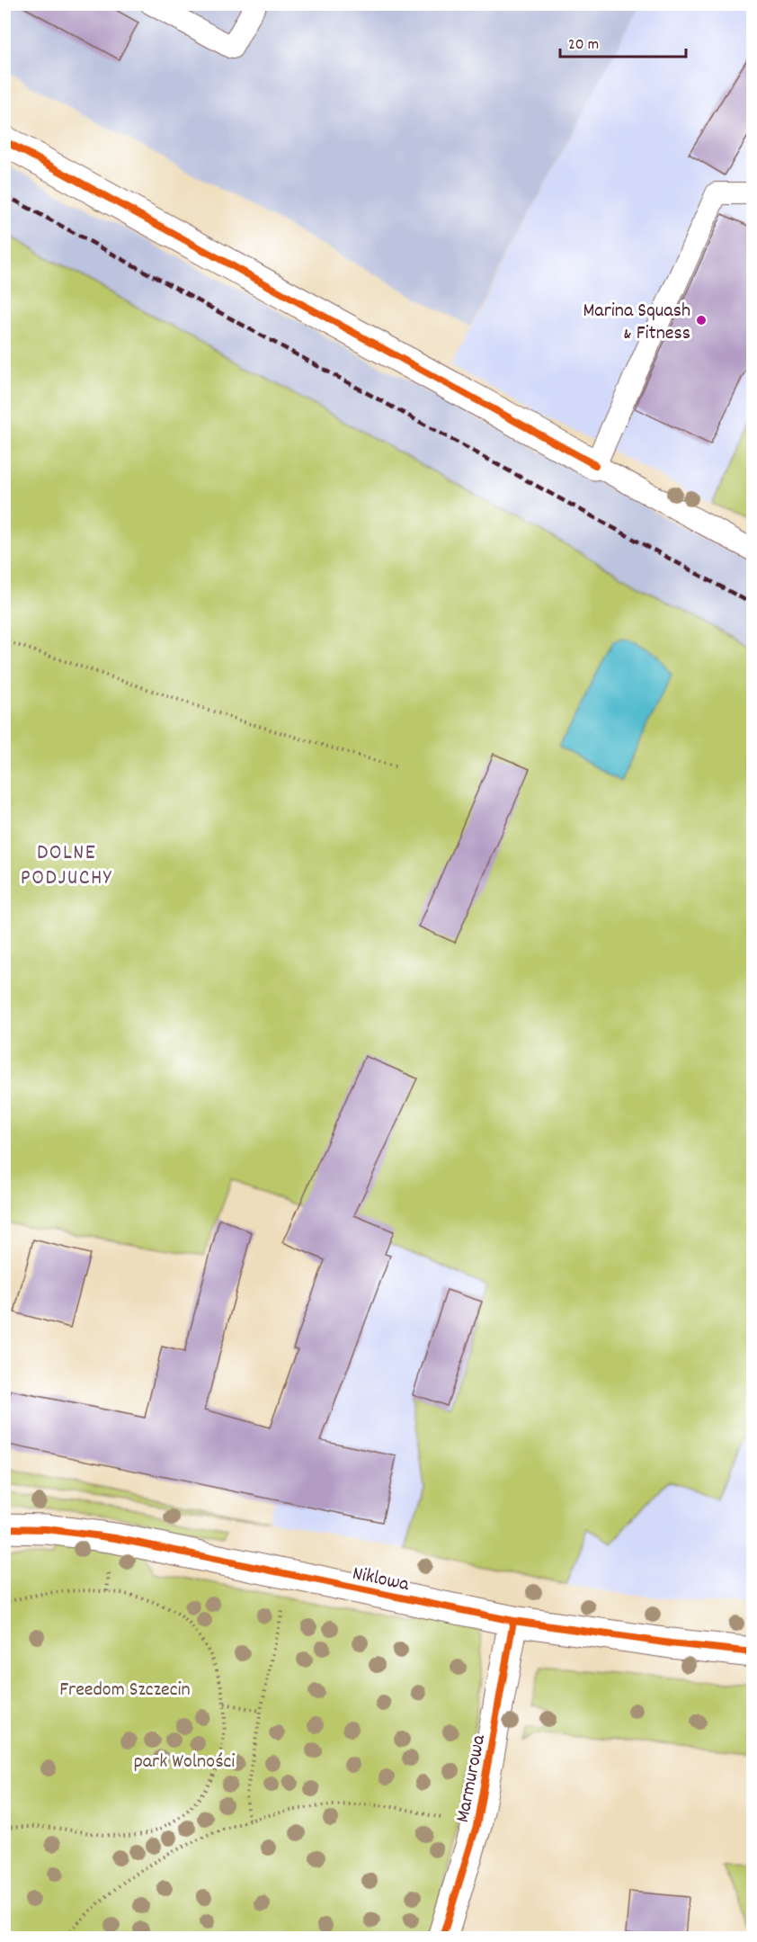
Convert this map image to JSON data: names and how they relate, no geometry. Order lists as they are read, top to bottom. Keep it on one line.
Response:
{"streets":{"street":["Niklowa","Marmurowa"]},"crossings":[["Niklowa","Marmurowa"]],"districts":["DOLNE PODJUCHY"],"parks":["Freedom Szczecin","park Wolności"],"places":["Marina Squash & Fitness"],"scale_bar":"20 m"}
